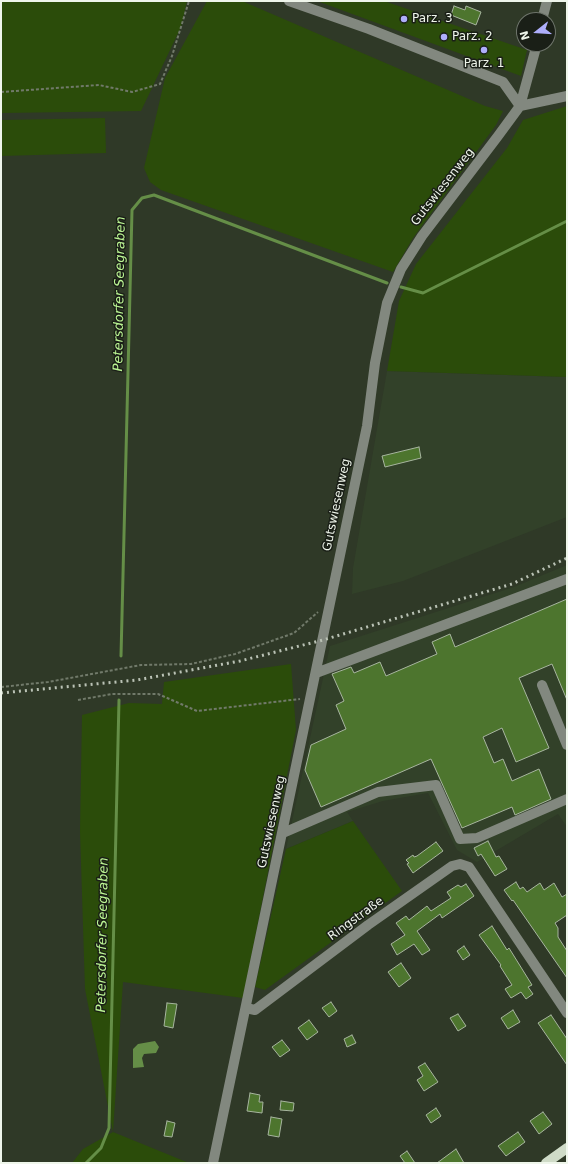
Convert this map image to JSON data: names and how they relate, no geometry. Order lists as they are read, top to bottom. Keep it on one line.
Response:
{"streets":{"street":["Gutswiesenweg","Ringstraße"]},"crossings":[["Gutswiesenweg","Ringstraße"]],"water":["Petersdorfer Seegraben"],"places":["Parz. 3","Parz. 2","Parz. 1"],"north":"left"}
